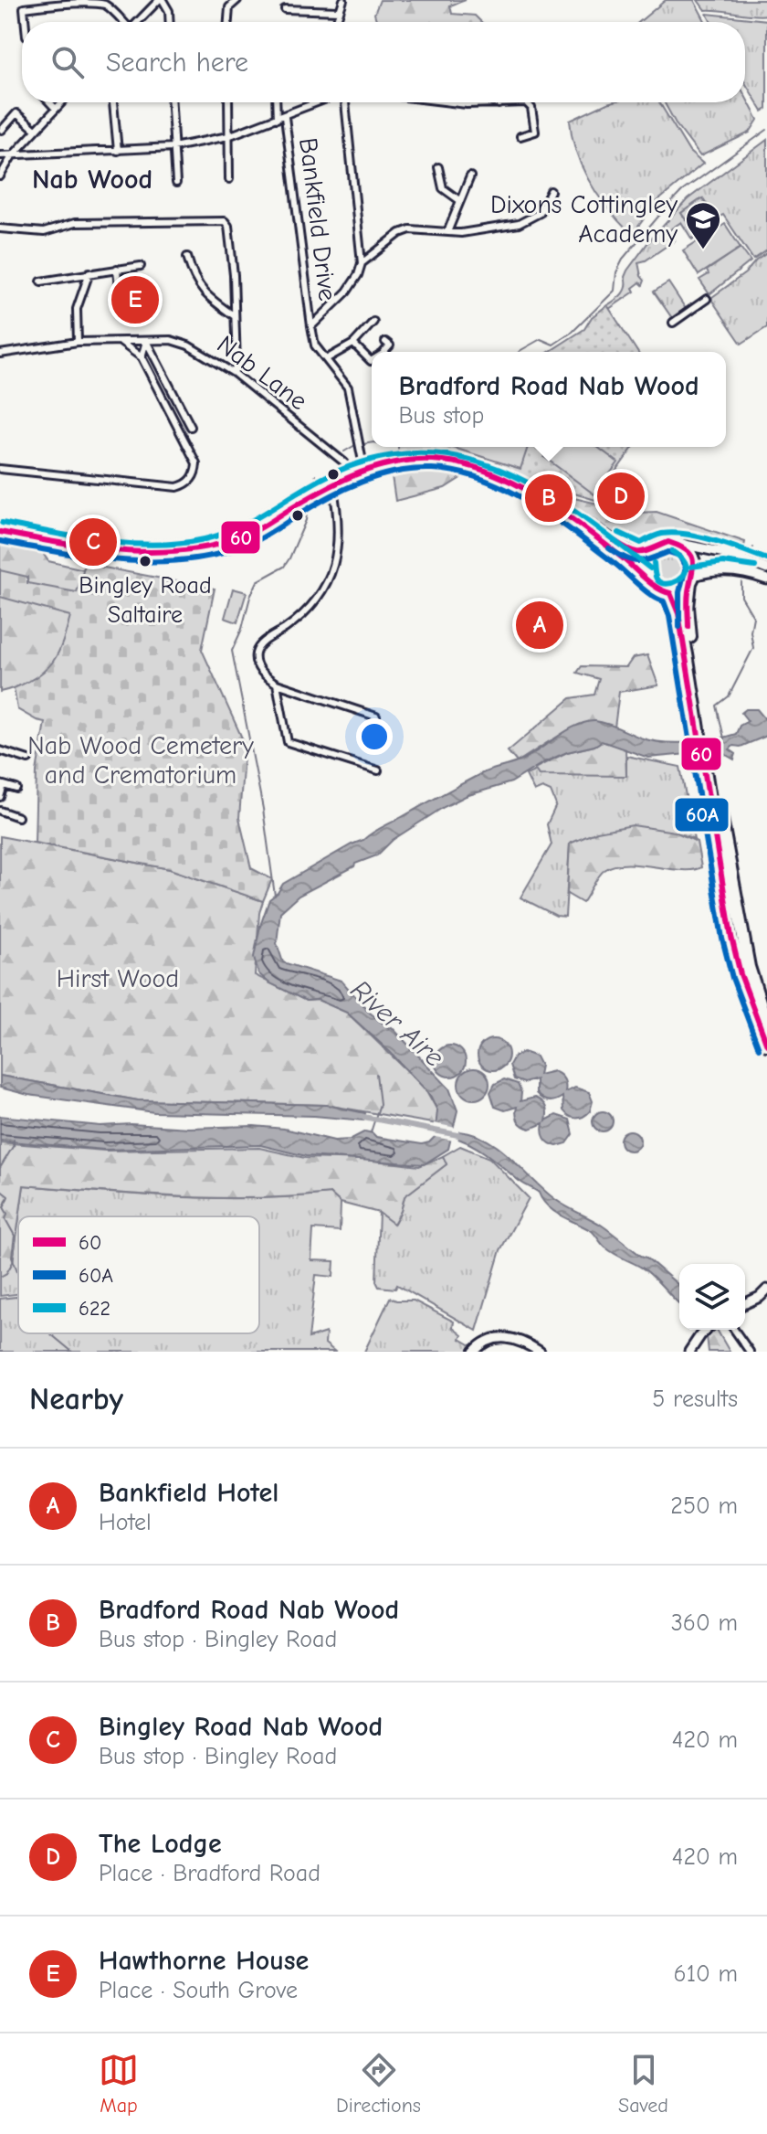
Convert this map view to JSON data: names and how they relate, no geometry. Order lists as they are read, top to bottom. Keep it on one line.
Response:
{"streets":{"street":["Bankfield Drive","Nab Lane"]},"crossings":[["Bankfield Drive","Nab Lane"]],"districts":["Nab Wood"],"water":["River Aire"],"parks":["Nab Wood Cemetery and Crematorium","Hirst Wood"],"places":{"school or university":["Dixons Cottingley Academy"],"other":["Bingley Road Saltaire"]},"lines":["transit line 622","transit line 60","transit line 60A"],"legend":["60","60A","622"],"page":{"search":"Search here","pins":["E","D","B","C","A"],"popup":["Bradford Road Nab Wood","Bus stop"],"heading":["Nearby","5 results"],"list":[{"mark":"A","name":"Bankfield Hotel","note":"Hotel","value":"250 m"},{"mark":"B","name":"Bradford Road Nab Wood","note":"Bus stop · Bingley Road","value":"360 m"},{"mark":"C","name":"Bingley Road Nab Wood","note":"Bus stop · Bingley Road","value":"420 m"},{"mark":"D","name":"The Lodge","note":"Place · Bradford Road","value":"420 m"},{"mark":"E","name":"Hawthorne House","note":"Place · South Grove","value":"610 m"}],"nav":["Map","Directions","Saved"]}}
